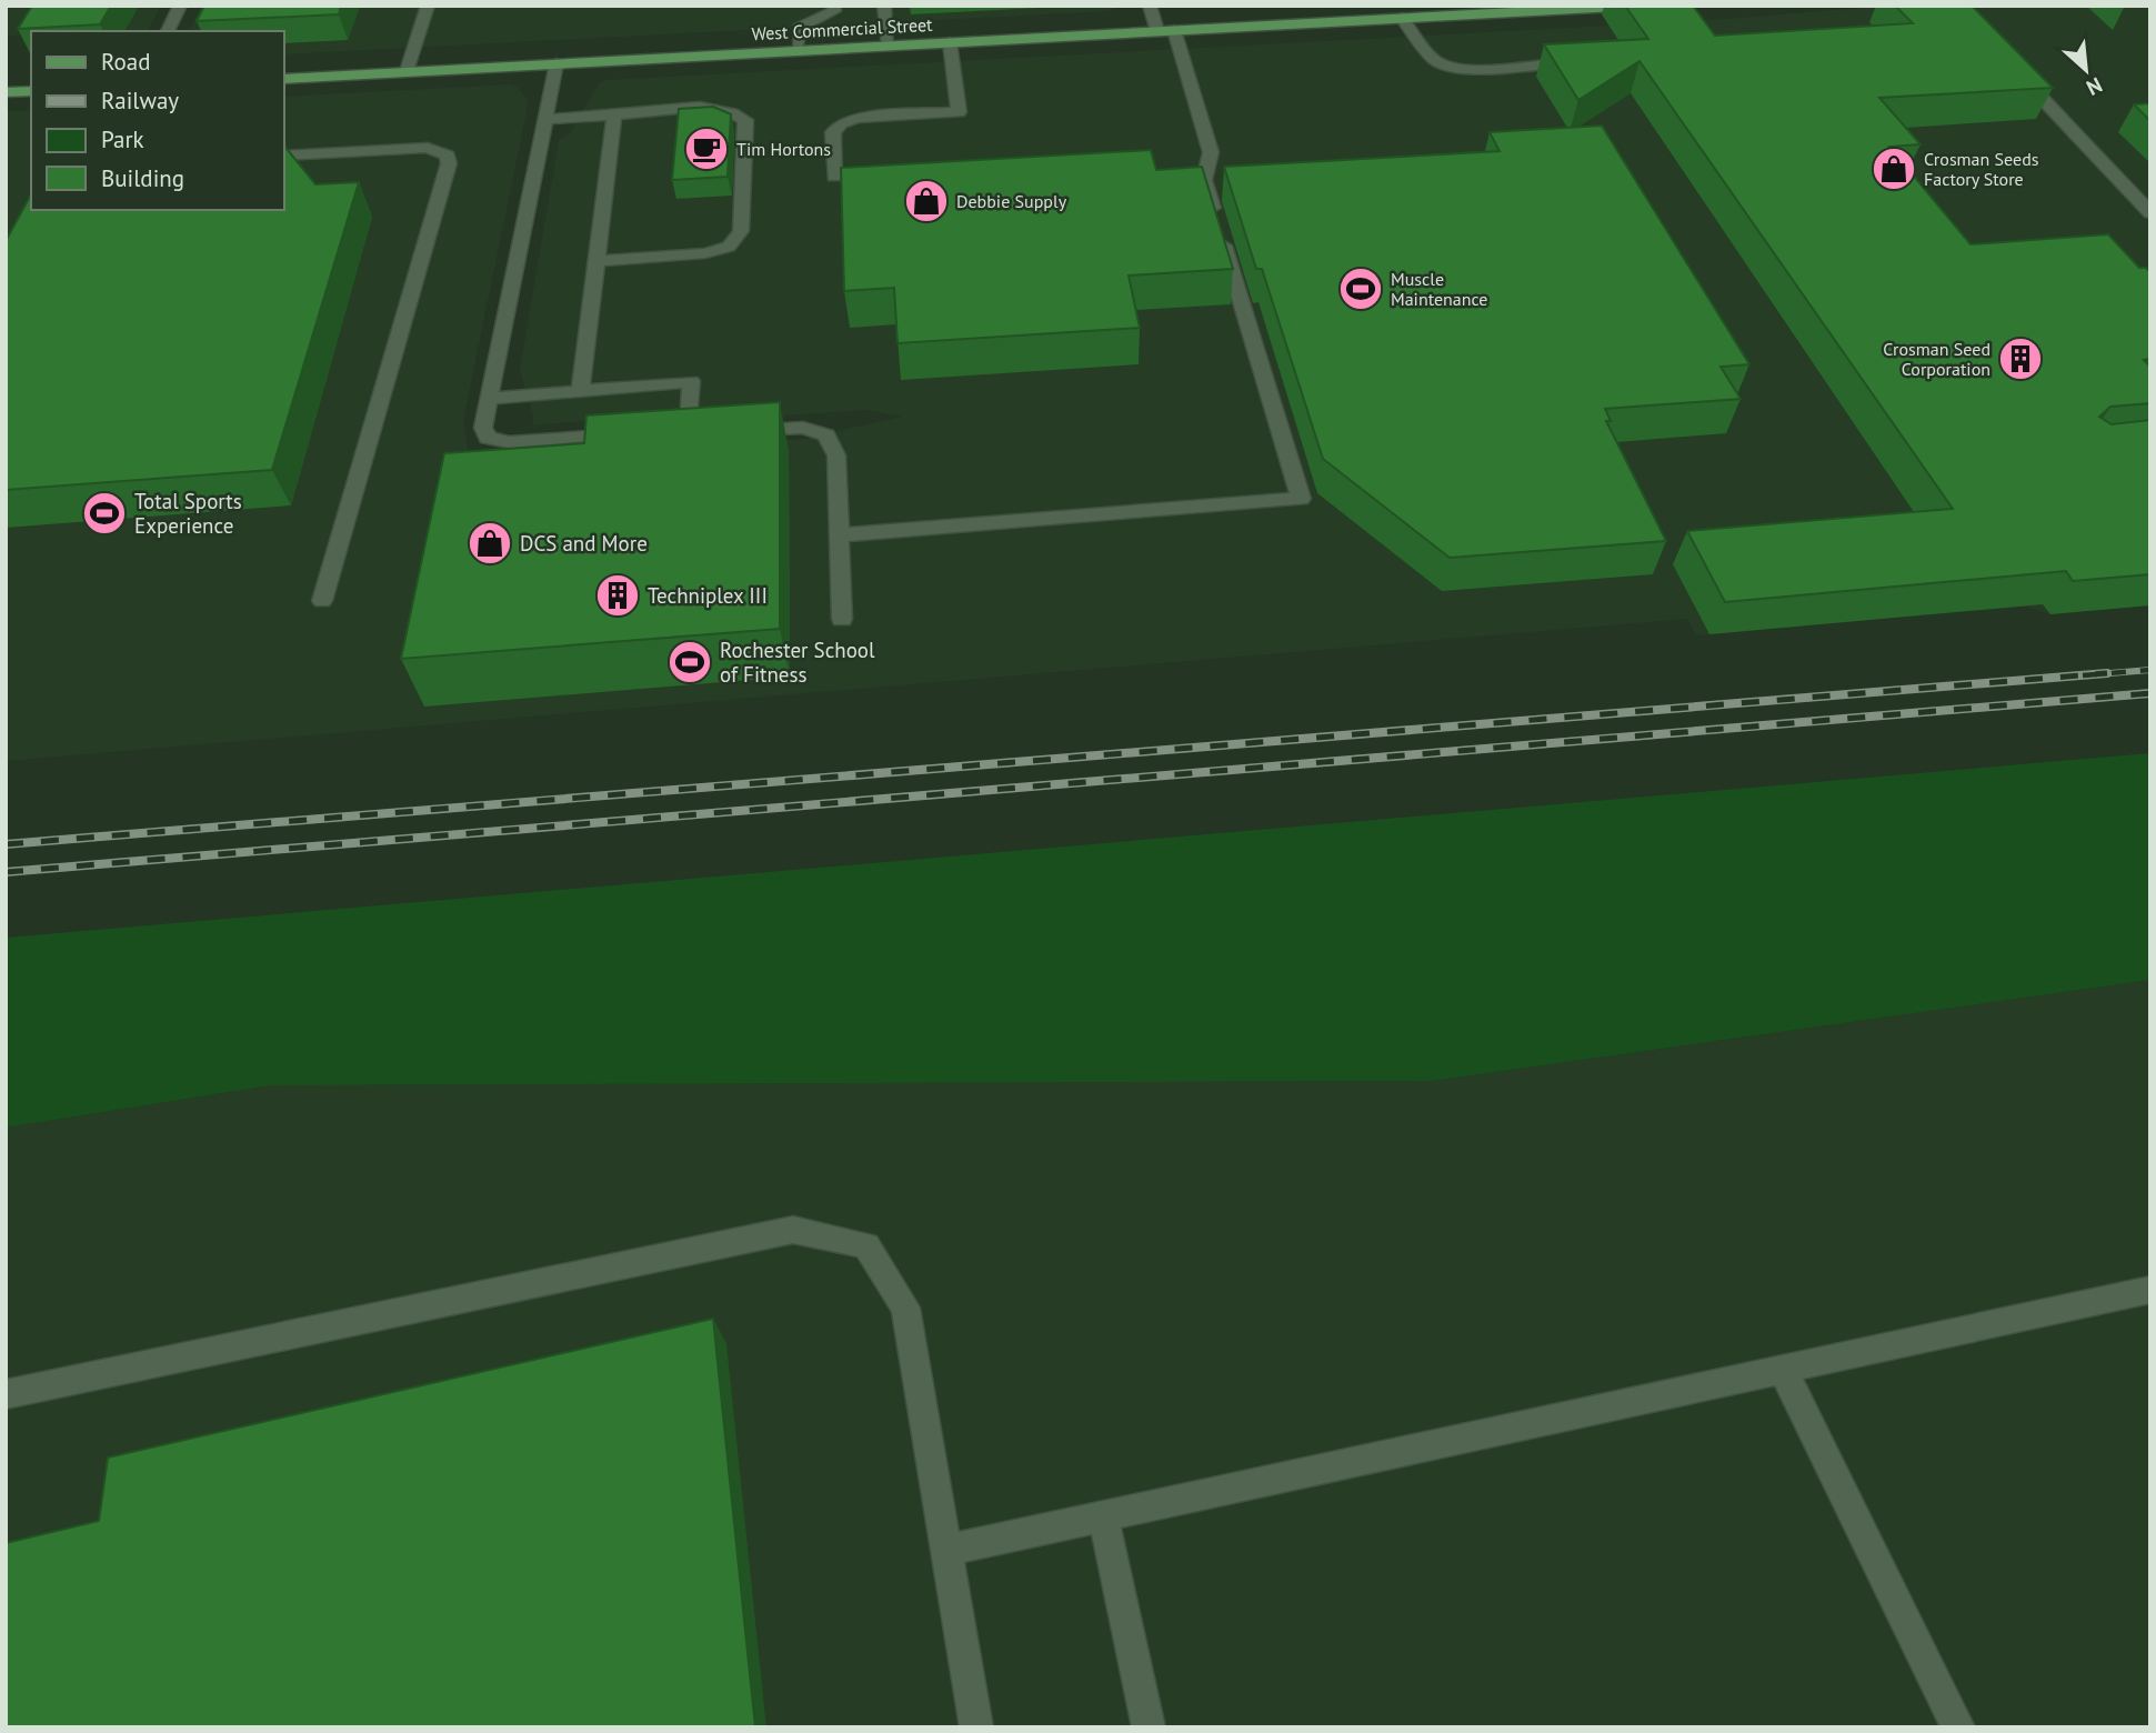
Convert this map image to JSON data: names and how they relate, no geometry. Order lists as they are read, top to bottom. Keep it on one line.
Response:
{"streets":{"main road":["West Commercial Street"]},"places":{"cafe":["Tim Hortons"],"shop":["Crosman Seeds Factory Store","Debbie Supply","DCS and More"],"sports":["Muscle Maintenance","Total Sports Experience","Rochester School of Fitness"],"building":["Crosman Seed Corporation","Techniplex III"]},"legend":["Road","Railway","Park","Building"],"north":"bottom right"}
